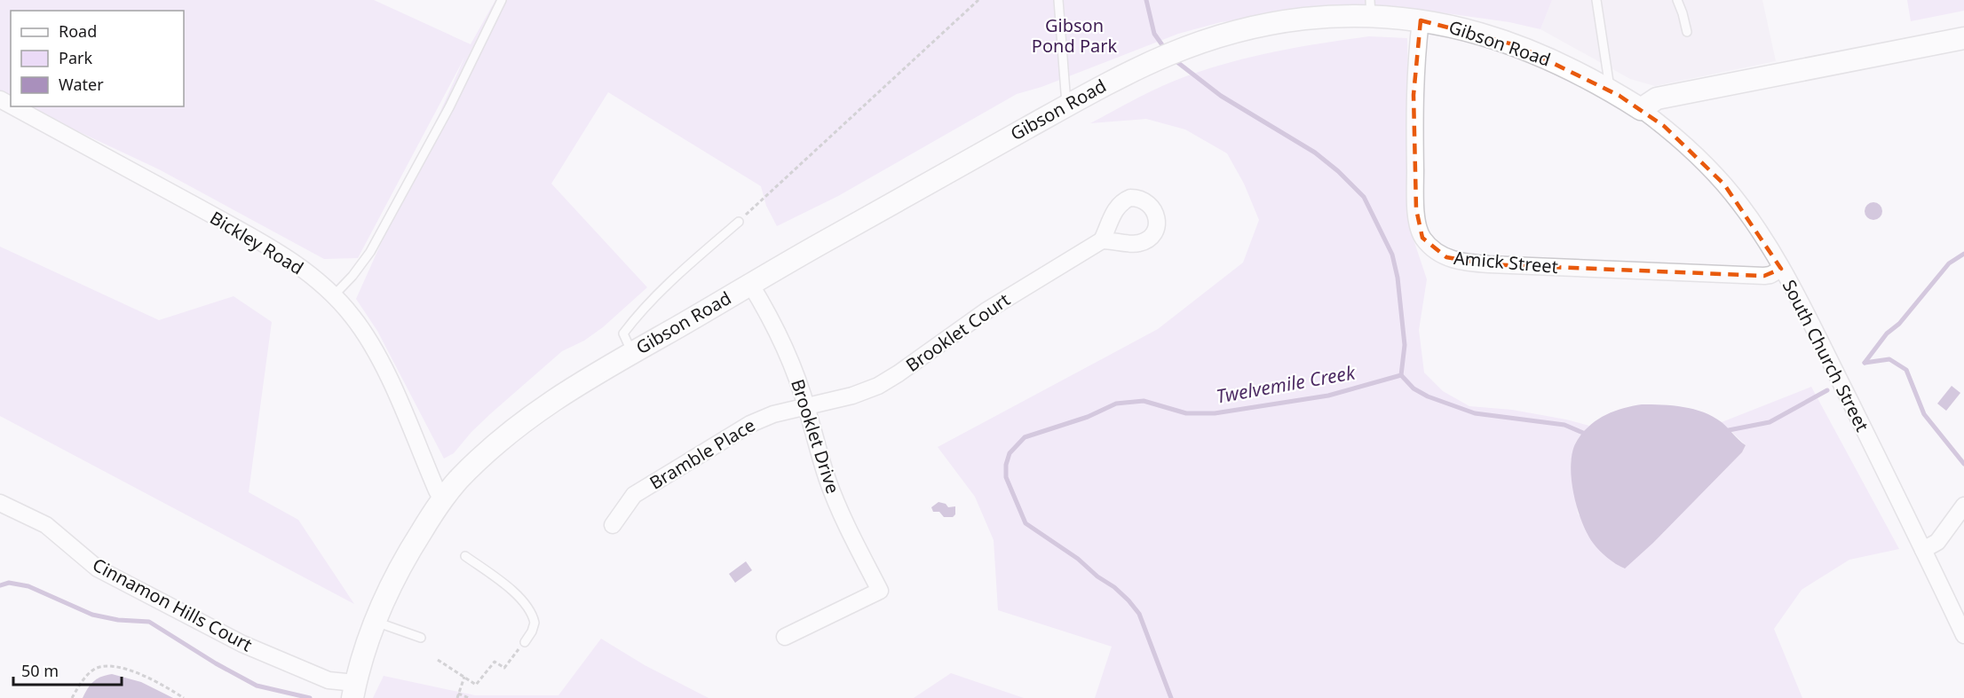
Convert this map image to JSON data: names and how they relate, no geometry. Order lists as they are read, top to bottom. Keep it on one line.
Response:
{"streets":{"street":["Gibson Road","Bickley Road","Amick Street","Brooklet Court","South Church Street","Brooklet Drive","Bramble Place","Cinnamon Hills Court"]},"crossings":[["Gibson Road","Bickley Road"],["Gibson Road","Amick Street"],["Gibson Road","South Church Street"],["Gibson Road","Brooklet Drive"],["Gibson Road","Cinnamon Hills Court"],["Amick Street","South Church Street"],["Brooklet Court","Brooklet Drive"],["Brooklet Court","Bramble Place"],["Brooklet Drive","Bramble Place"]],"water":["Twelvemile Creek"],"parks":["Gibson Pond Park"],"legend":["Road","Park","Water"],"scale_bar":"50 m"}
